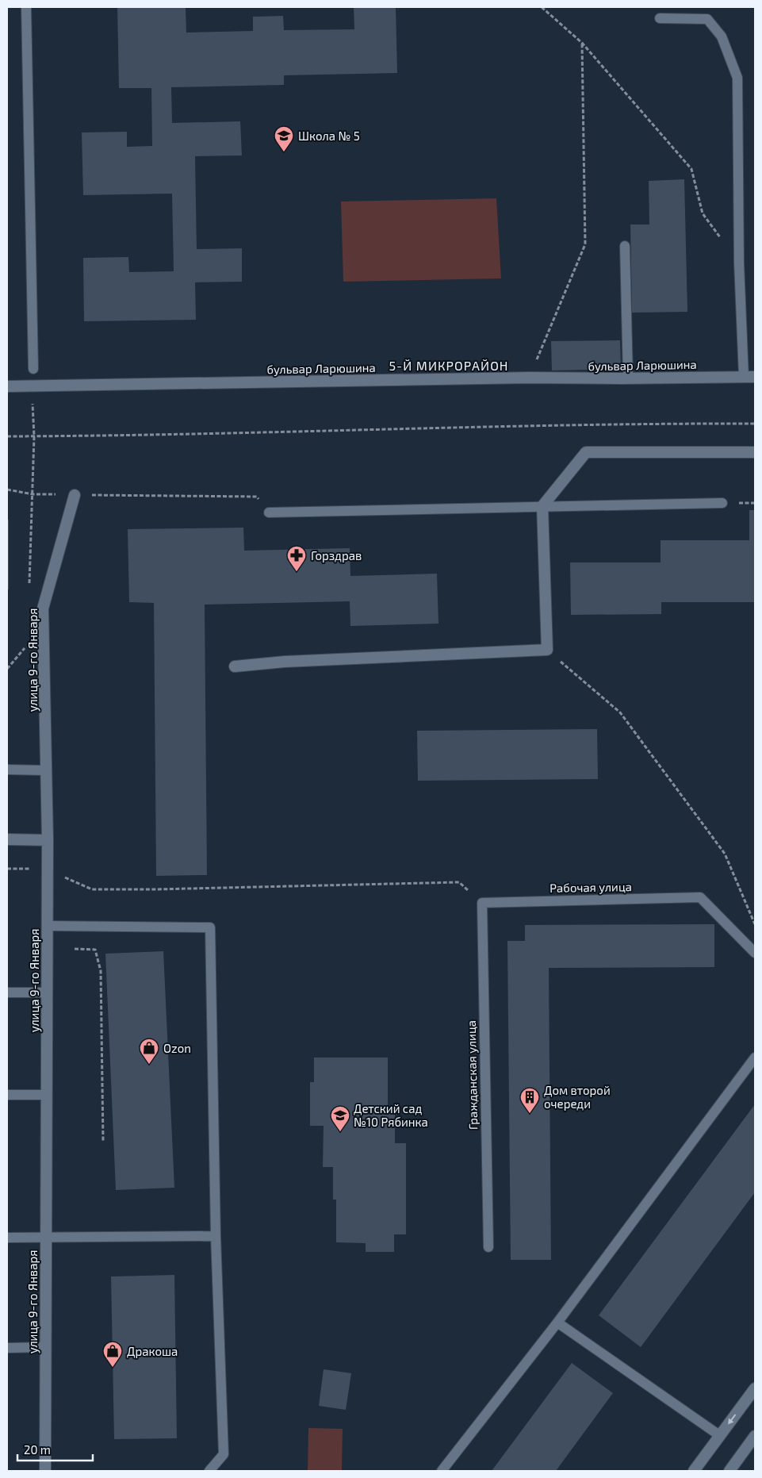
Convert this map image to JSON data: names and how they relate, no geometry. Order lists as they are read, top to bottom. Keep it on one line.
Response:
{"streets":{"street":["бульвар Ларюшина","улица 9-го Января"],"lane":["Рабочая улица","Гражданская улица"]},"crossings":[["Рабочая улица","Гражданская улица"]],"districts":["5-Й МИКРОРАЙОН"],"places":{"school or university":["Школа № 5","Детский сад №10 Рябинка"],"pharmacy":["Горздрав"],"shop":["Ozon","Дракоша"],"building":["Дом второй очереди"]},"scale_bar":"20 m"}
